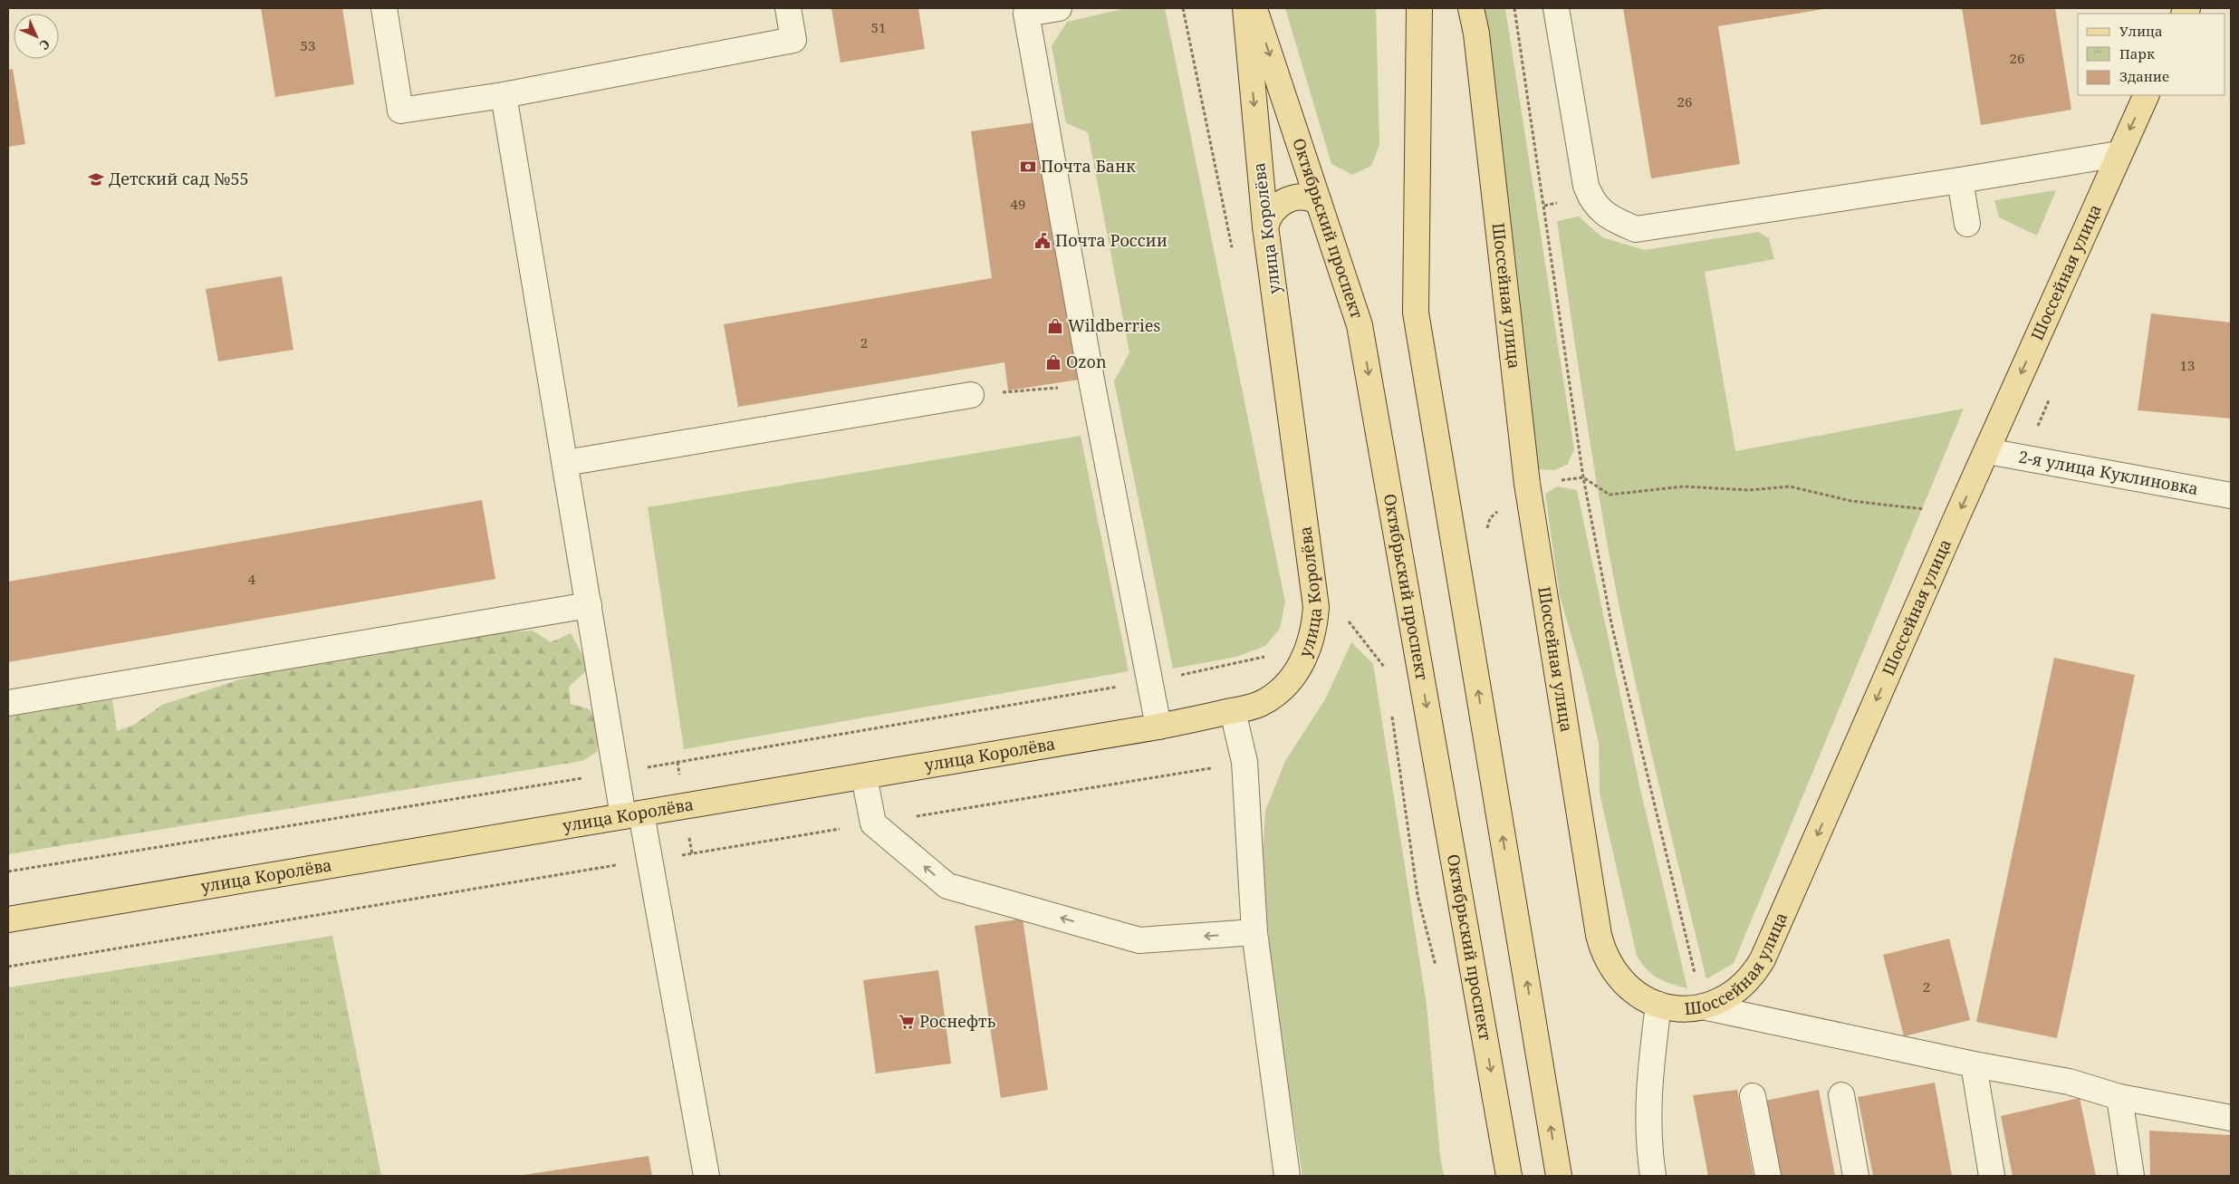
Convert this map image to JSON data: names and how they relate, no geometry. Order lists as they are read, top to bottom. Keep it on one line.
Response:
{"streets":{"main road":["улица Королёва","Октябрьский проспект","Шоссейная улица"],"street":["2-я улица Куклиновка"]},"crossings":[["Шоссейная улица","2-я улица Куклиновка"]],"one_way":["Шоссейная улица"],"places":{"bank":["Почта Банк"],"school or university":["Детский сад №55"],"public building":["Почта России"],"shop":["Wildberries","Ozon"],"supermarket":["Роснефть"]},"house_numbers":["51","53","26","26","49","2","13","4","2"],"legend":["Улица","Парк","Здание"],"north":"bottom right"}
